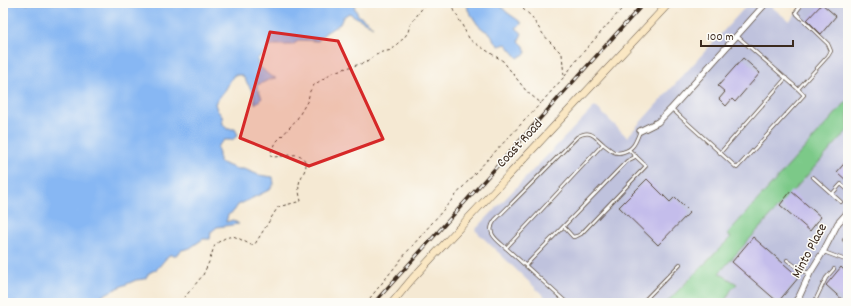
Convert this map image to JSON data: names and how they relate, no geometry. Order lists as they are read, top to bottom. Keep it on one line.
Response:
{"streets":{"street":["Coast Road","Minto Place"]},"scale_bar":"100 m"}
